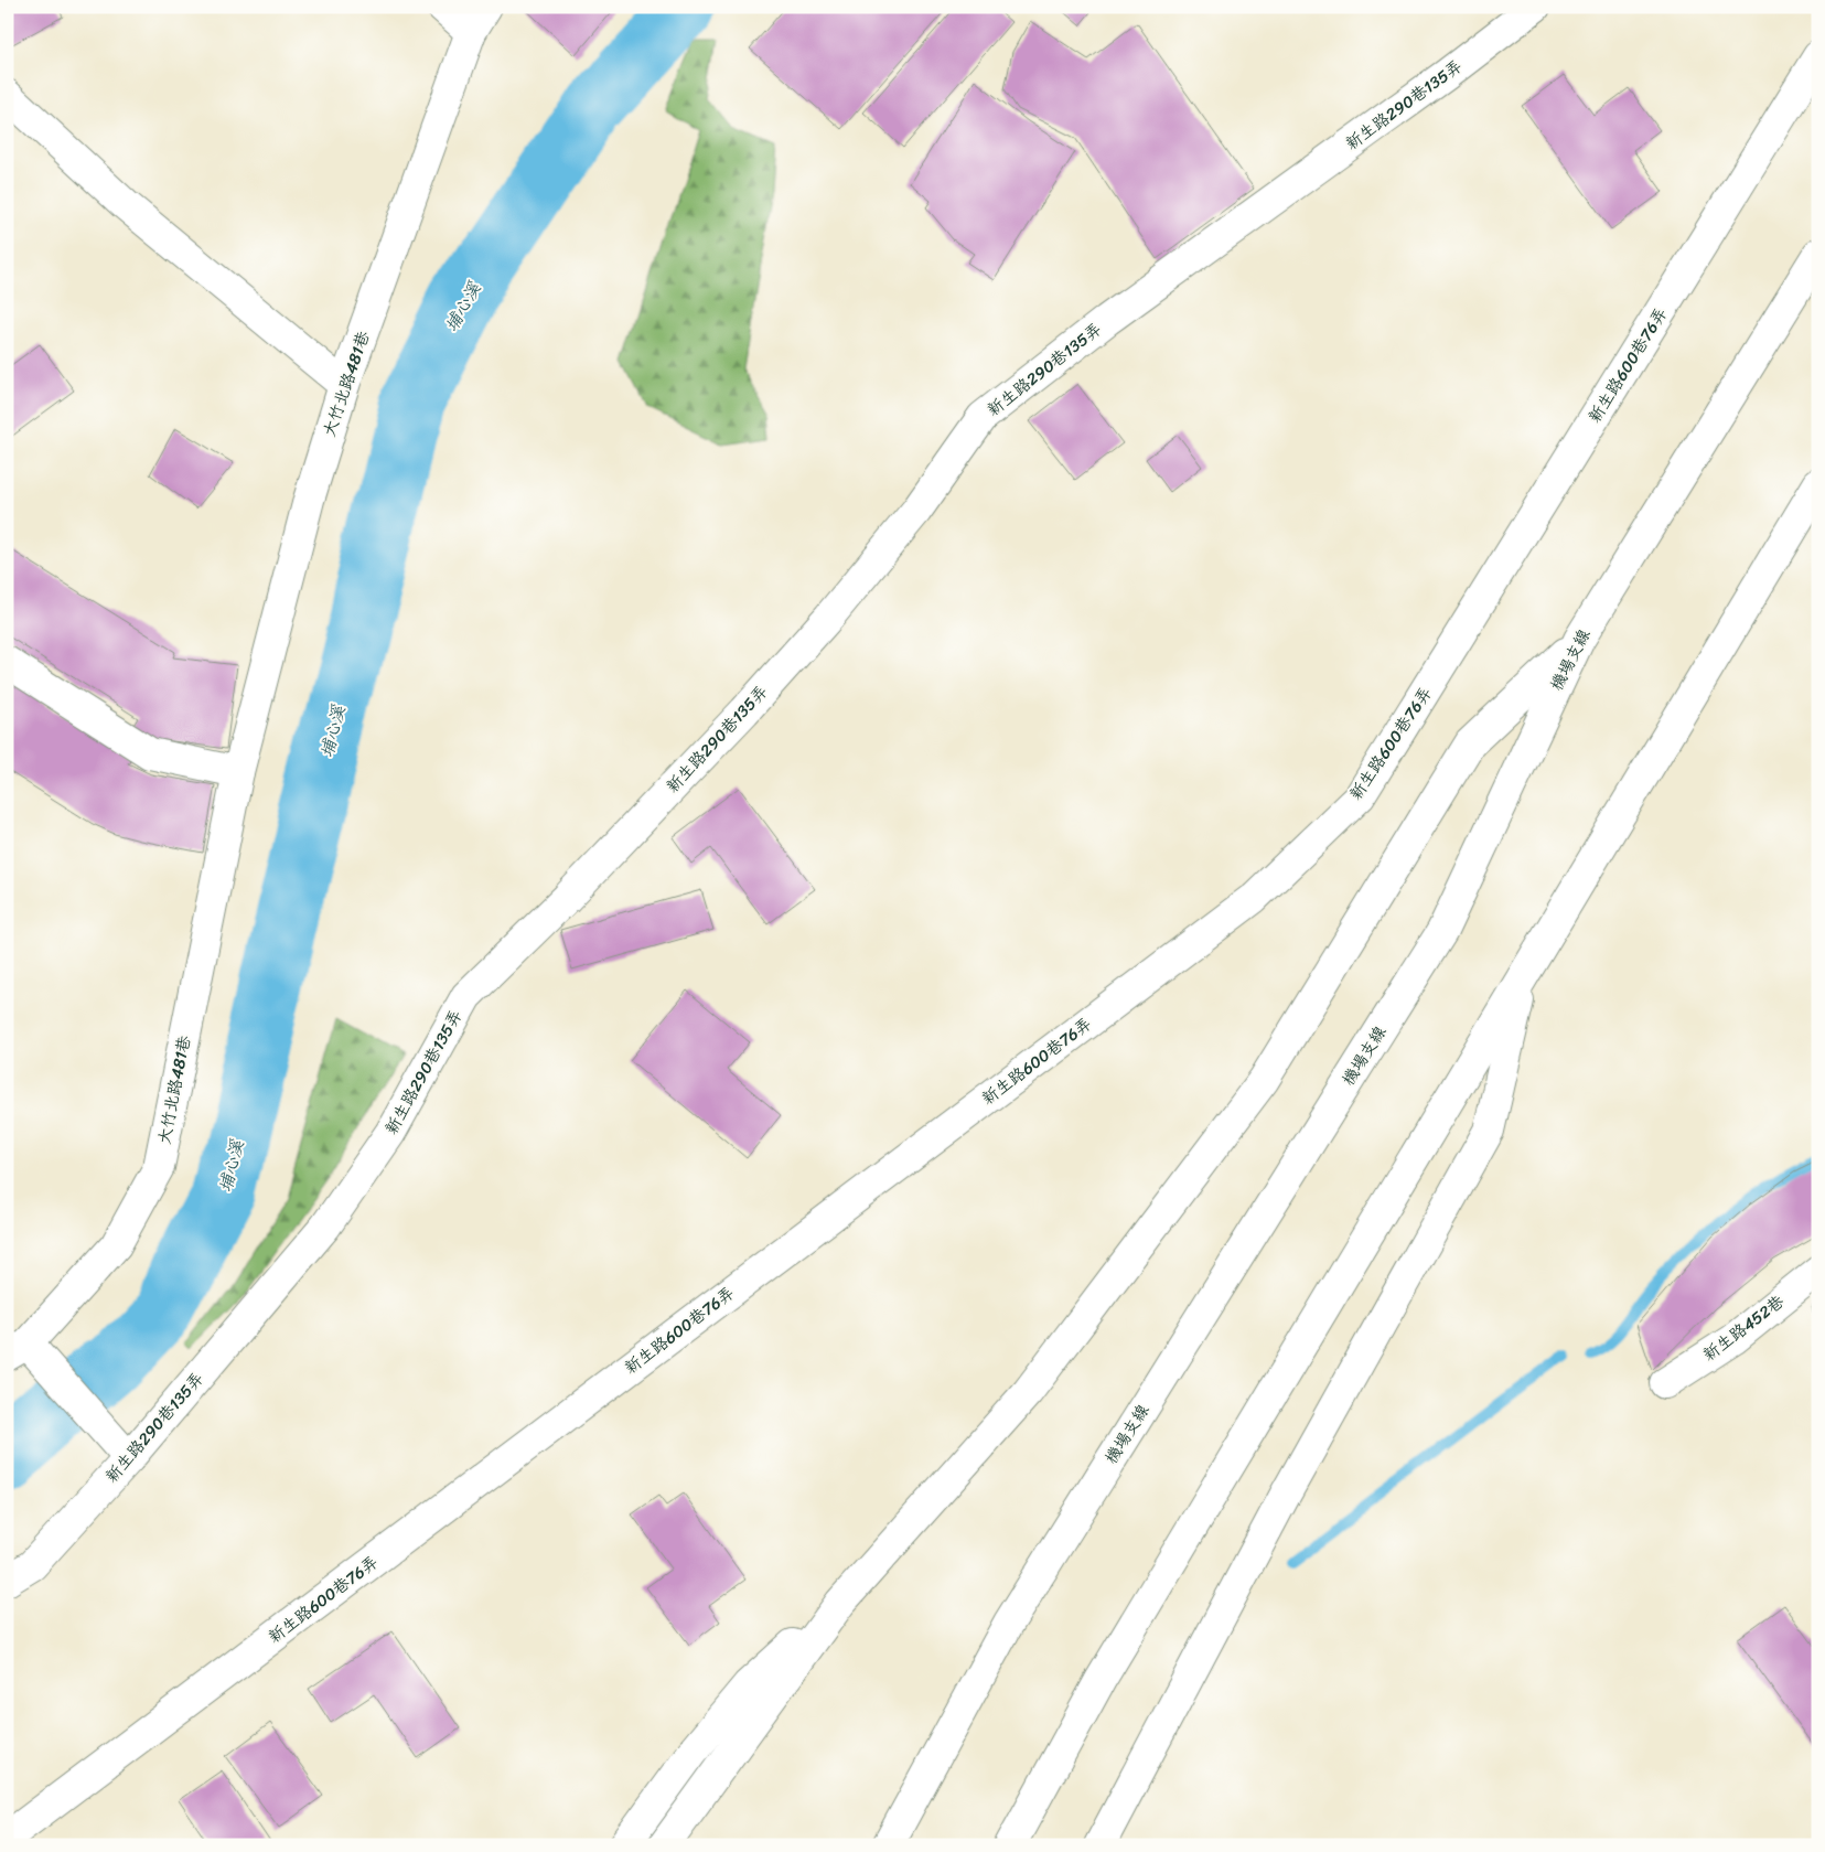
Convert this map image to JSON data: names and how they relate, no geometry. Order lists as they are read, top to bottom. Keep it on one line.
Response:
{"streets":{"main road":["新生路290巷135弄","新生路600巷76弄","大竹北路481巷","機場支線","新生路452巷"]},"water":["埔心溪"]}
